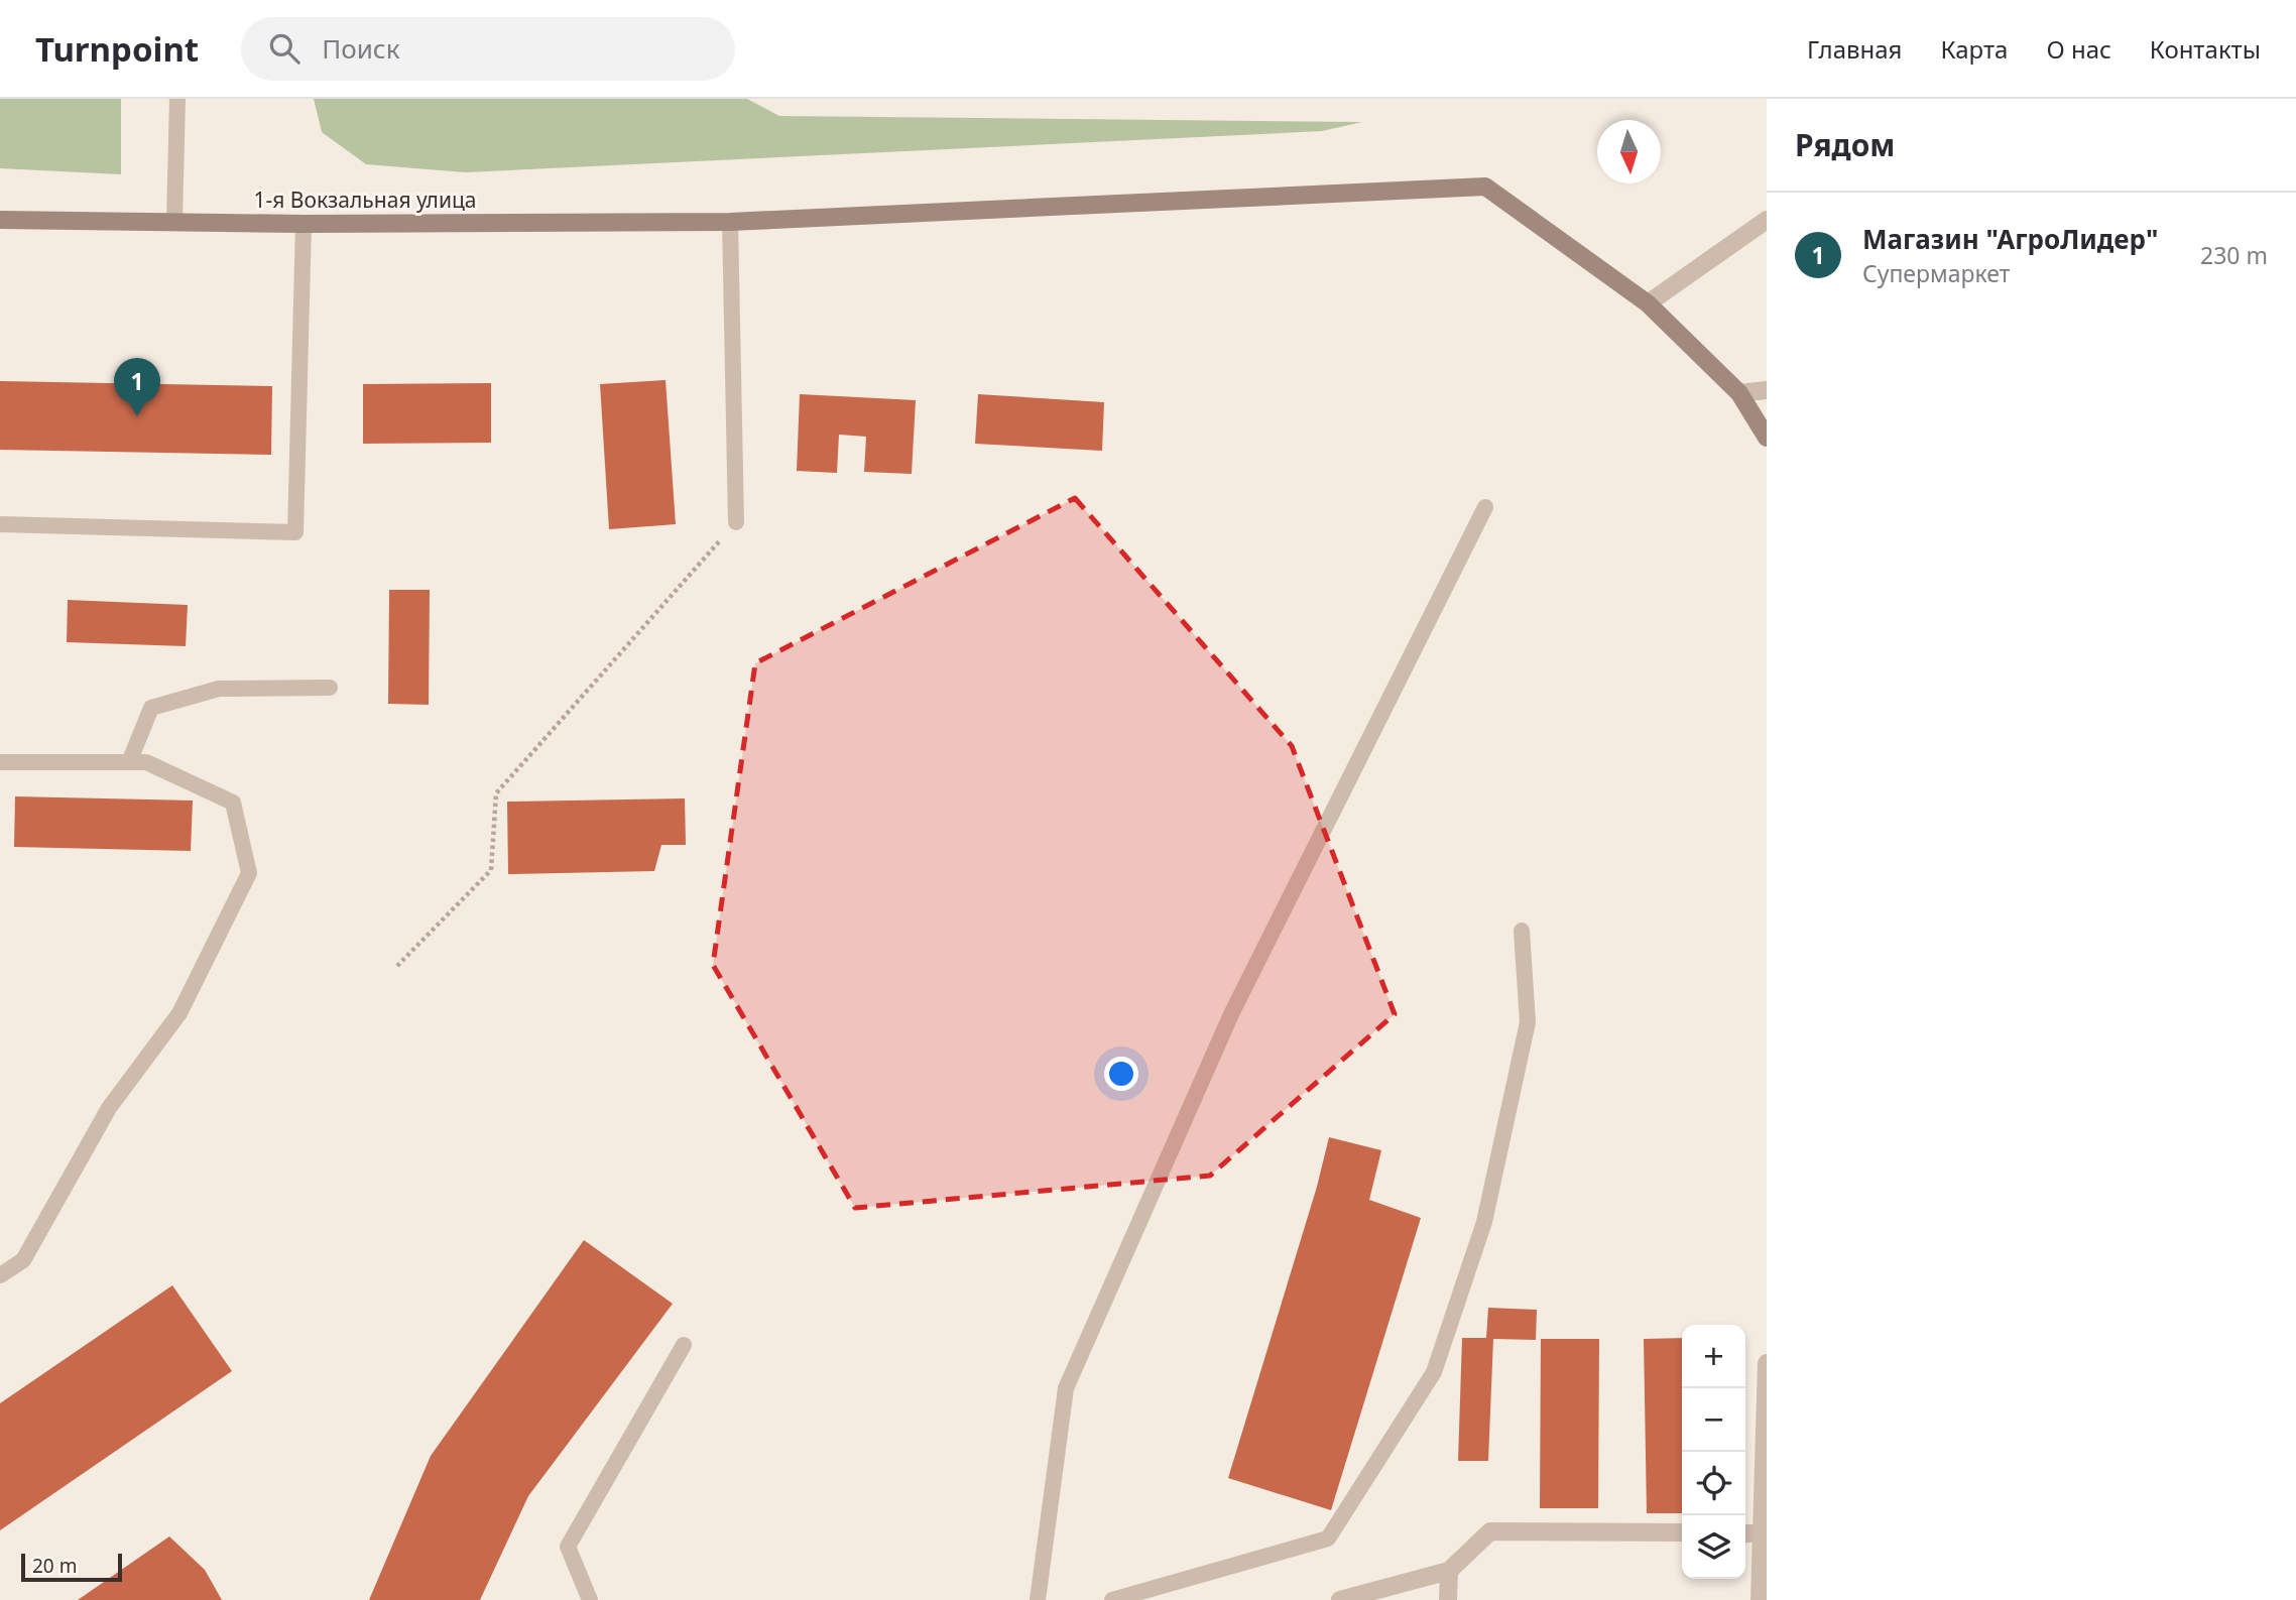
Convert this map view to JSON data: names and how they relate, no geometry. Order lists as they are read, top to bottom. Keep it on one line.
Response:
{"streets":{"main road":["1-я Вокзальная улица"]},"scale_bar":"20 m","north":"bottom","page":{"header":"Turnpoint","search":"Поиск","nav":["Главная","Карта","О нас","Контакты"],"heading":"Рядом","list":[{"mark":"1","name":"Магазин \"АгроЛидер\"","note":"Супермаркет","value":"230 m"}],"pins":"1","map_buttons":["+","−"],"scale":"20 m"}}
